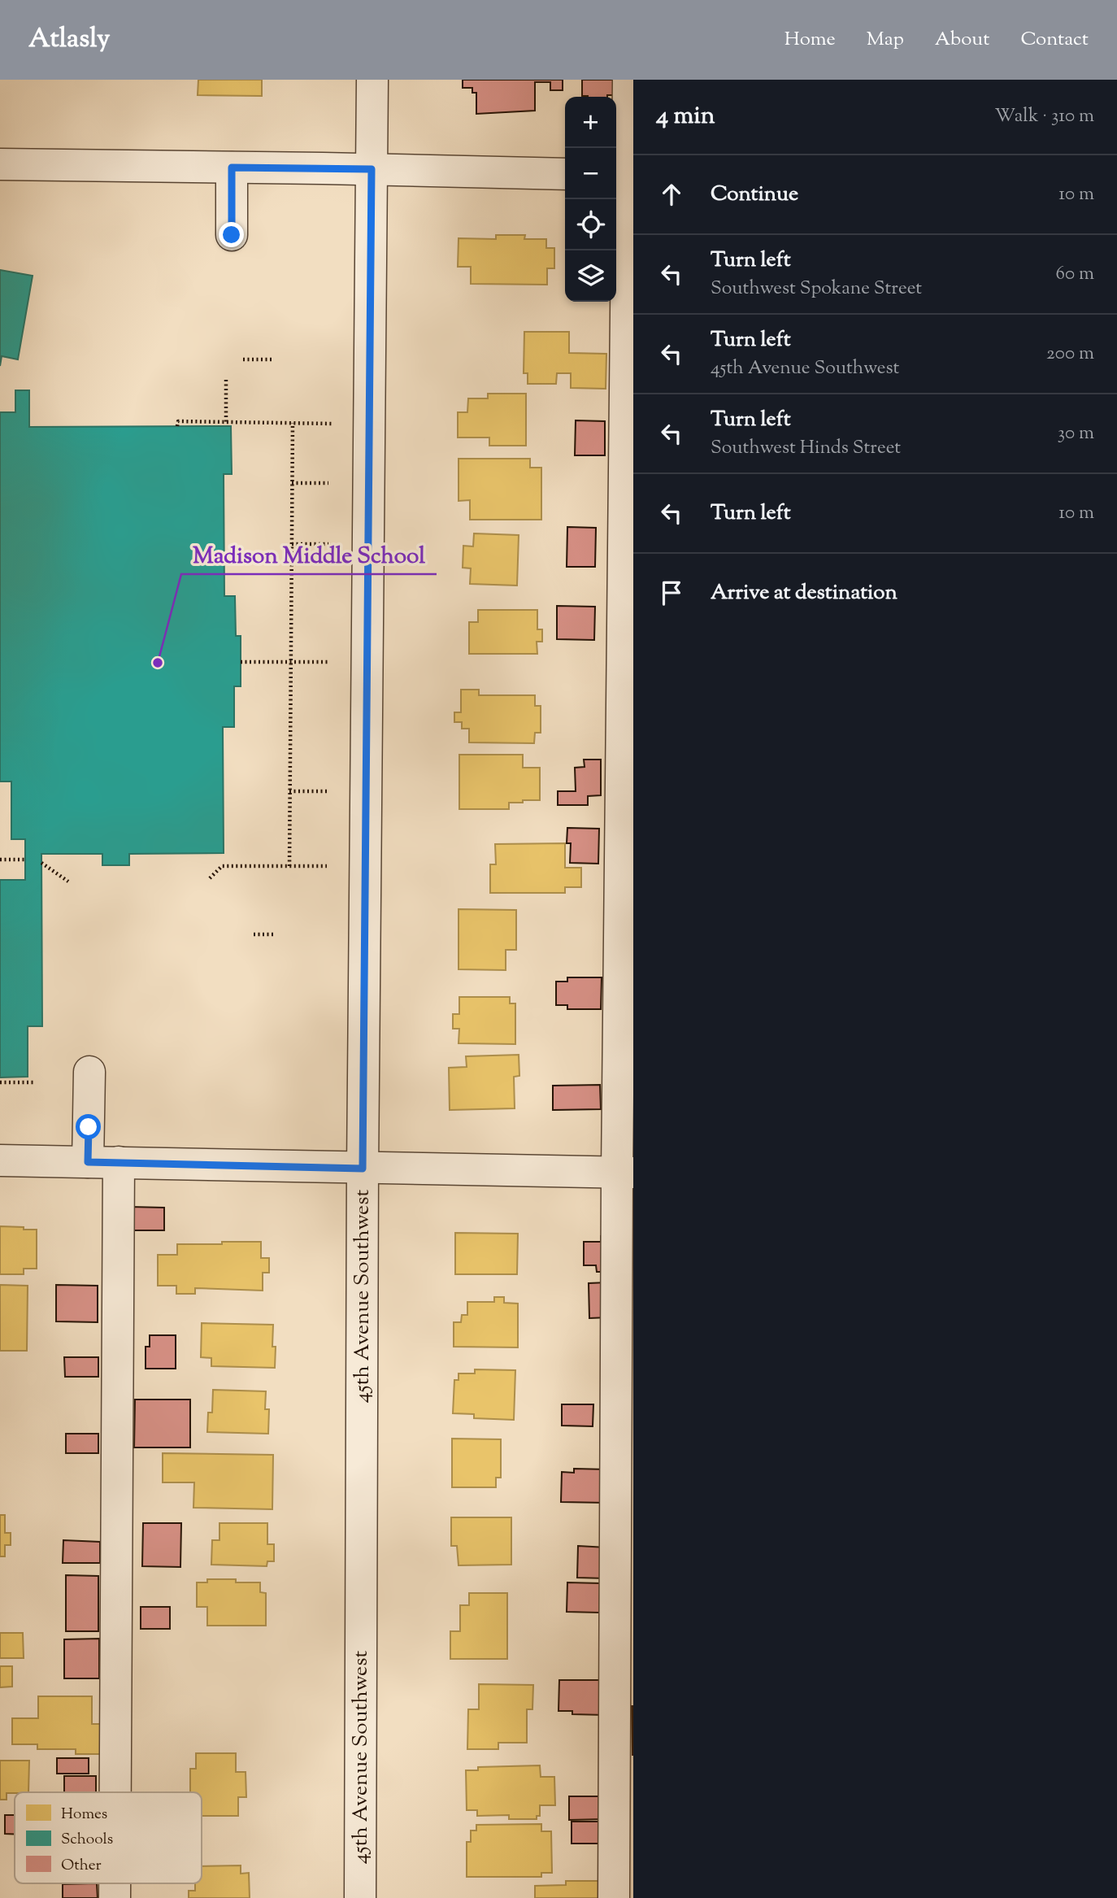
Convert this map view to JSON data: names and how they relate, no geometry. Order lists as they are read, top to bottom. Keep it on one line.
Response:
{"streets":{"street":["45th Avenue Southwest"]},"places":["Madison Middle School"],"legend":["Homes","Schools","Other"],"page":{"header":"Atlasly","nav":["Home","Map","About","Contact"],"heading":["4 min","Walk · 310 m"],"map_buttons":["+","−"],"list":[["Continue","10 m"],["Turn left","Southwest Spokane Street","60 m"],["Turn left","45th Avenue Southwest","200 m"],["Turn left","Southwest Hinds Street","30 m"],["Turn left","10 m"],"Arrive at destination"]}}
